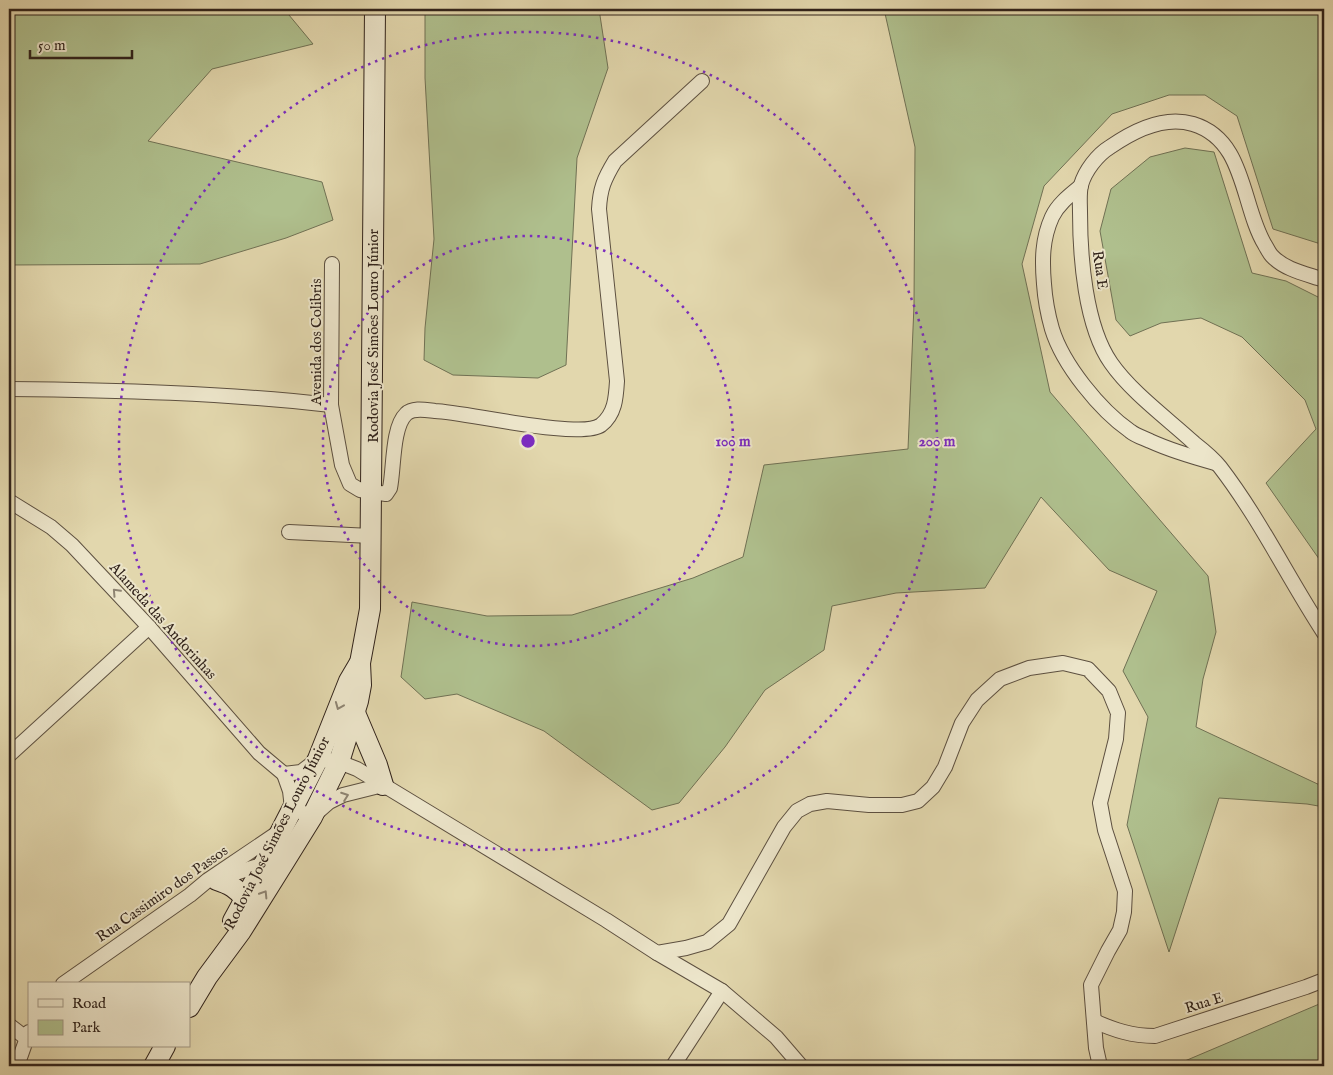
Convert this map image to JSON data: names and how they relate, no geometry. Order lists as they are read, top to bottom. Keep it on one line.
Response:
{"streets":{"main road":["Rodovia José Simões Louro Júnior"],"street":["Rua E","Avenida dos Colibris","Alameda das Andorinhas","Rua Cassimiro dos Passos"]},"crossings":[["Rodovia José Simões Louro Júnior","Avenida dos Colibris"],["Rodovia José Simões Louro Júnior","Rua Cassimiro dos Passos"]],"one_way":["Alameda das Andorinhas"],"legend":["Road","Park"],"scale_bar":"50 m","rings":["100 m","200 m"]}
